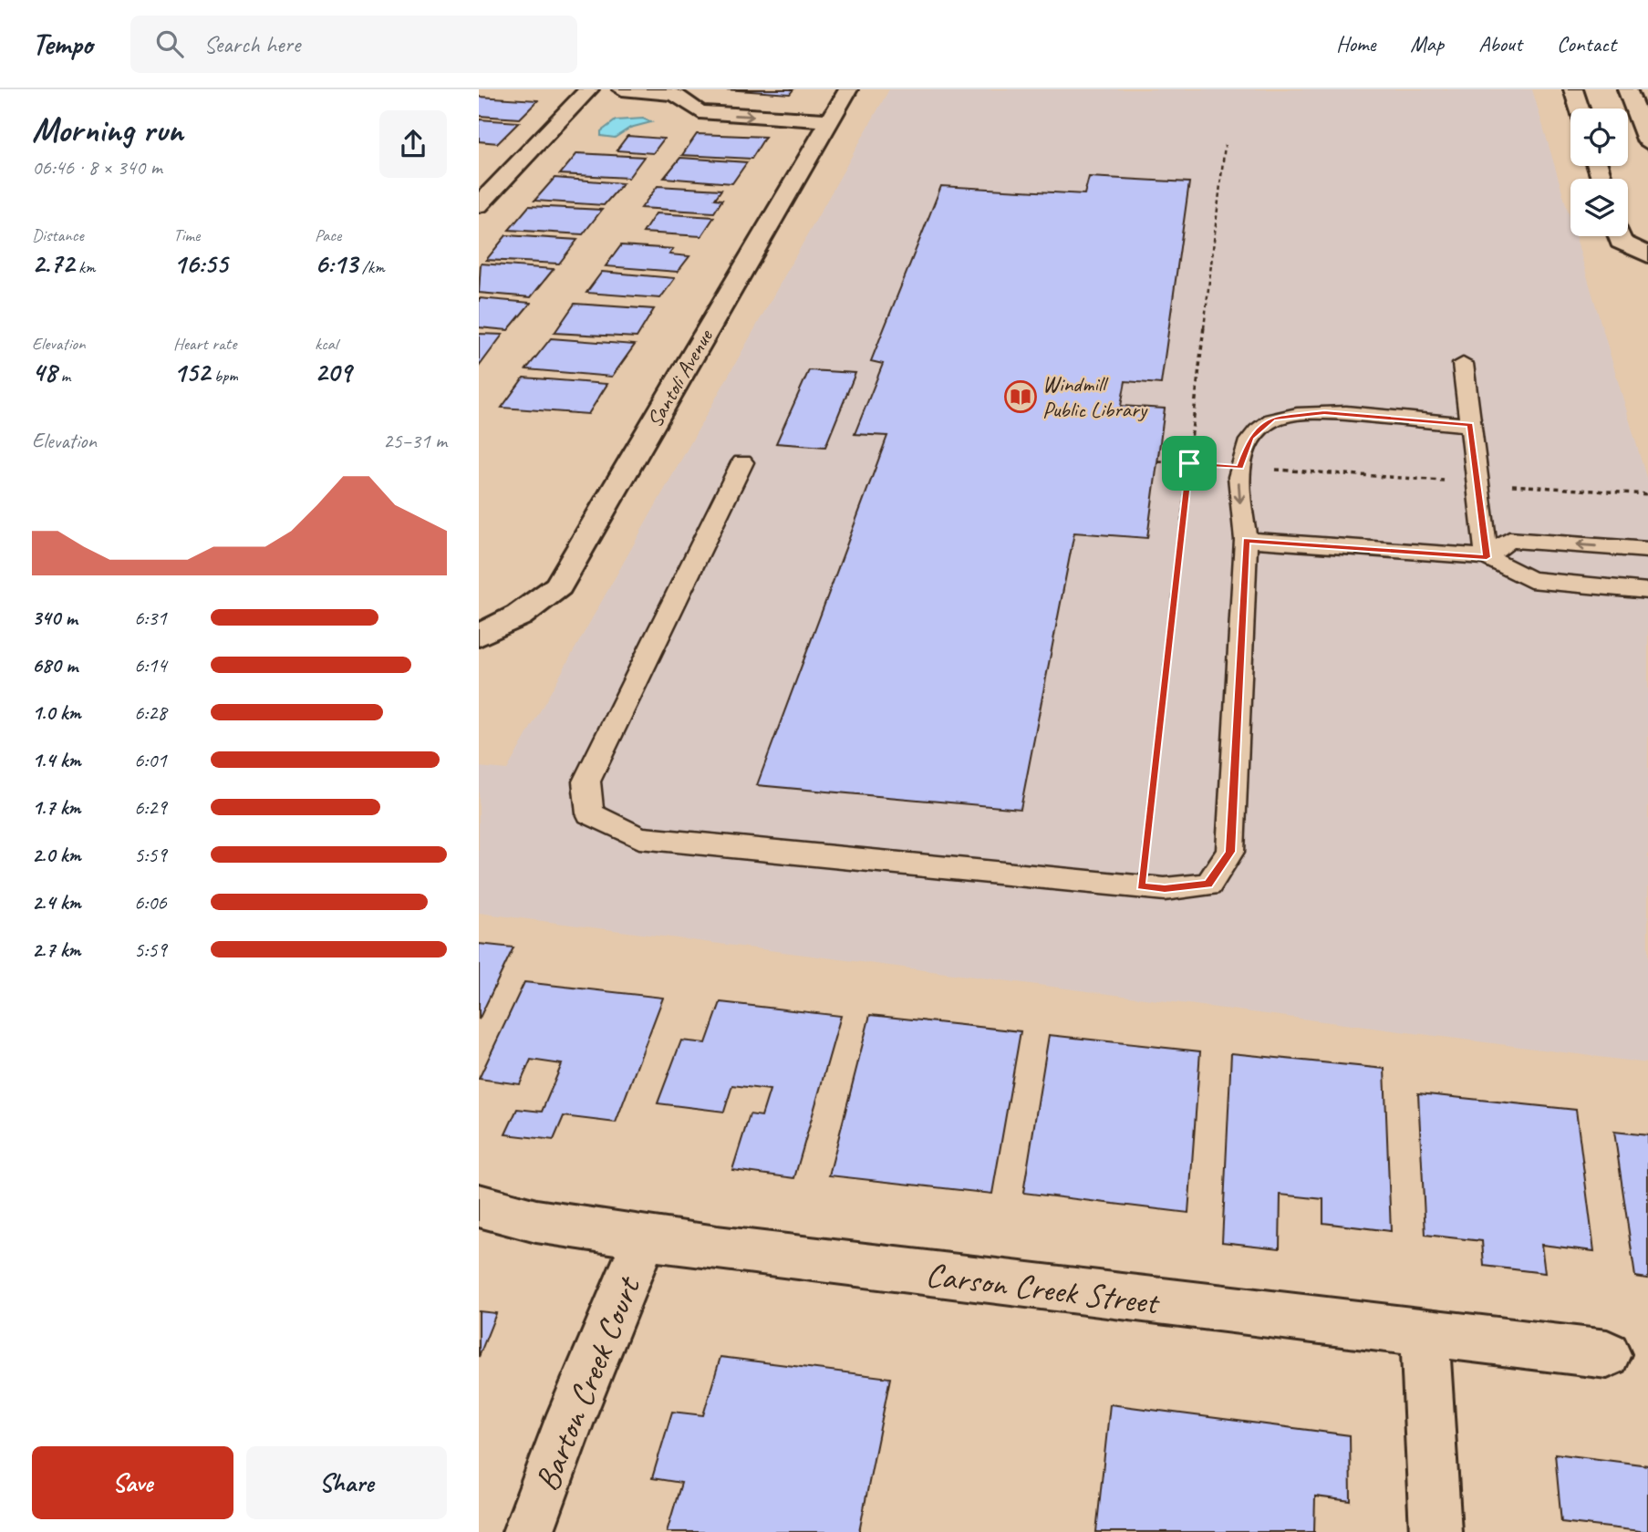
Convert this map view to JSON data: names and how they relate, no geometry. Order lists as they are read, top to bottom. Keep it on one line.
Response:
{"streets":{"street":["Santoli Avenue","Carson Creek Street","Barton Creek Court"]},"crossings":[["Carson Creek Street","Barton Creek Court"]],"places":{"library":["Windmill Public Library"]},"page":{"header":"Tempo","search":"Search here","nav":["Home","Map","About","Contact"],"heading":["Morning run","06:46 · 8 × 340 m"],"stats":[["Distance","2.72 km"],["Time","16:55"],["Pace","6:13 /km"],["Elevation","48 m"],["Heart rate","152 bpm"],["kcal","209"]],"chart":["Elevation","25–31 m"],"list":[{"name":"340 m","note":"6:31"},{"name":"680 m","note":"6:14"},{"name":"1.0 km","note":"6:28"},{"name":"1.4 km","note":"6:01"},{"name":"1.7 km","note":"6:29"},{"name":"2.0 km","note":"5:59"},{"name":"2.4 km","note":"6:06"},{"name":"2.7 km","note":"5:59"}],"buttons":["Save","Share"]}}
